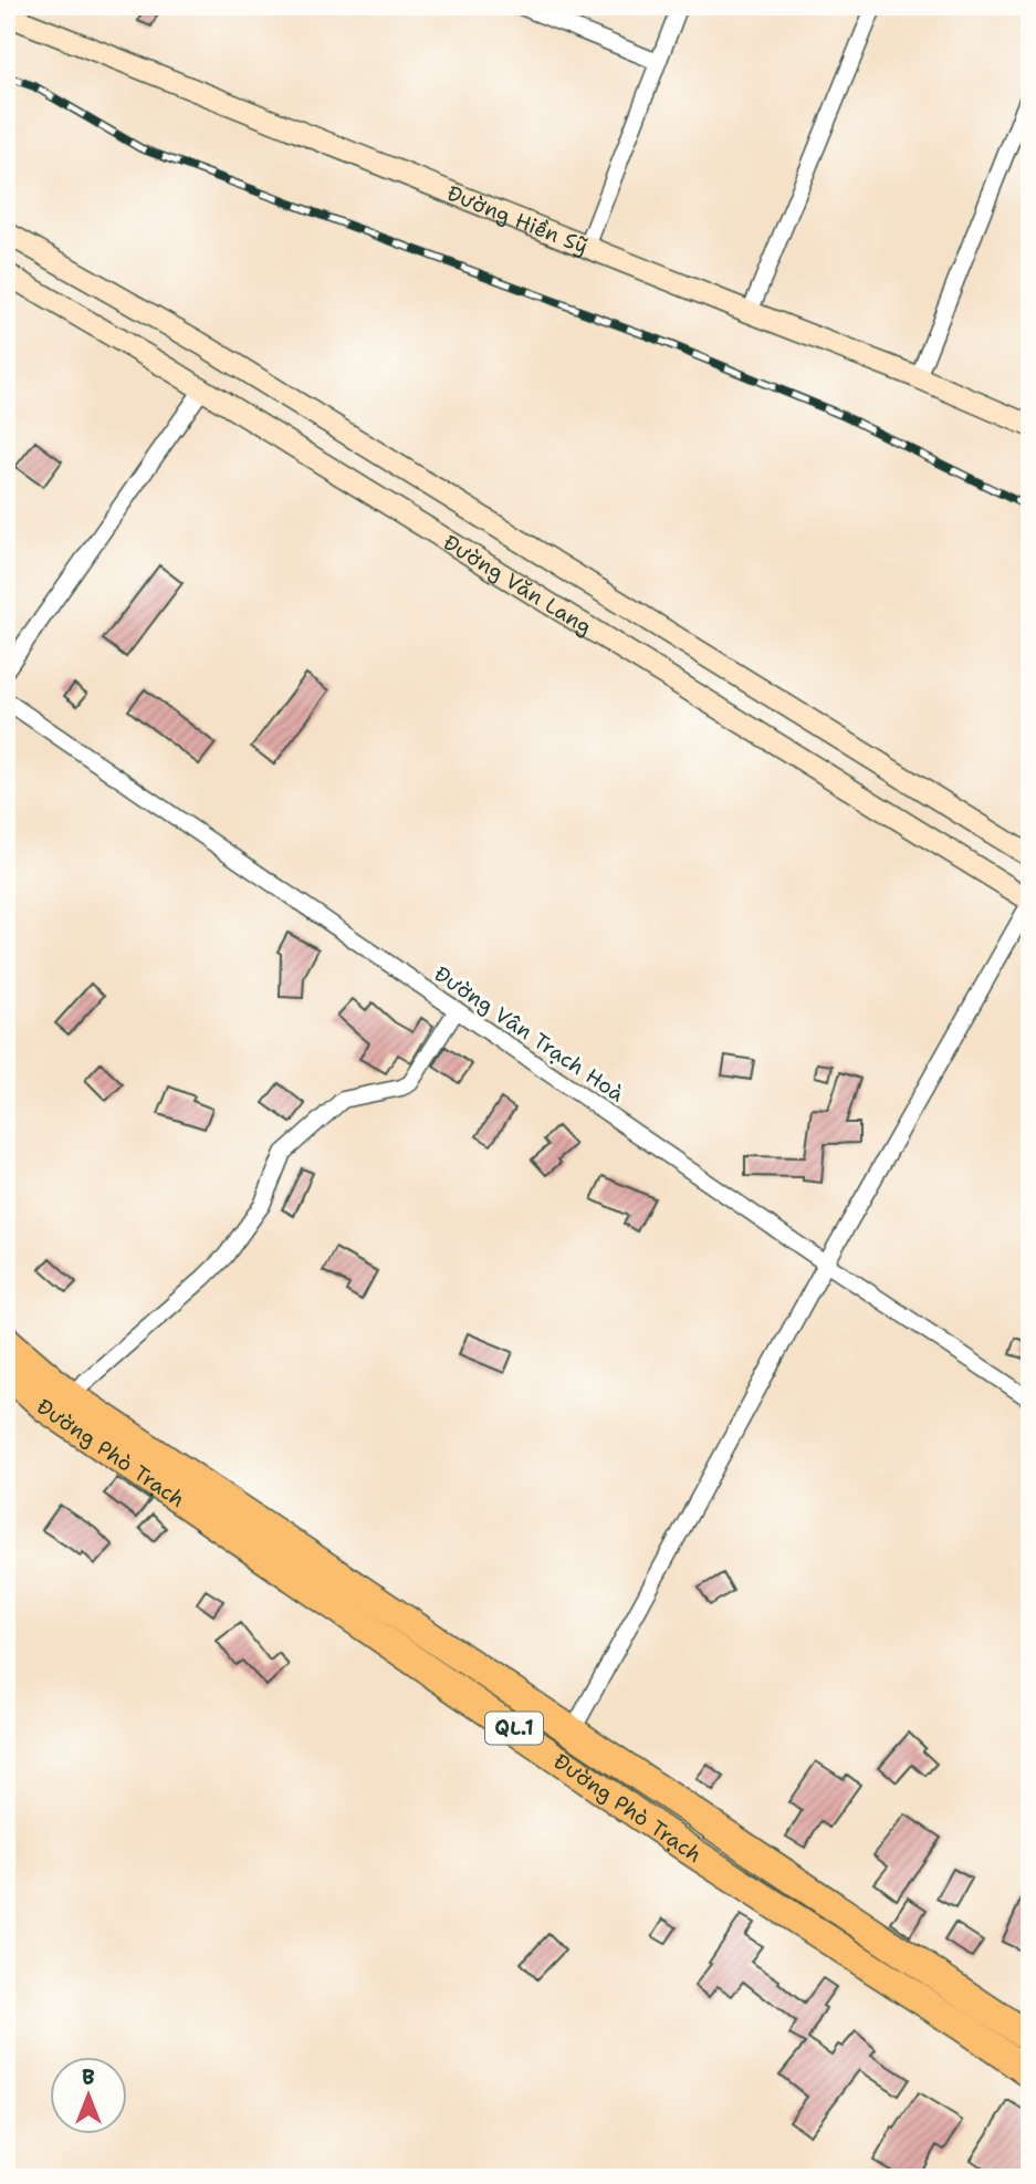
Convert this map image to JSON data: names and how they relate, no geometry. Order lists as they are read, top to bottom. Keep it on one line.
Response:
{"streets":{"highway":["Đường Phò Trạch","QL.1"],"street":["Đường Hiền Sỹ","Đường Văn Lang","Đường Vân Trạch Hoà"]},"north":"top"}
